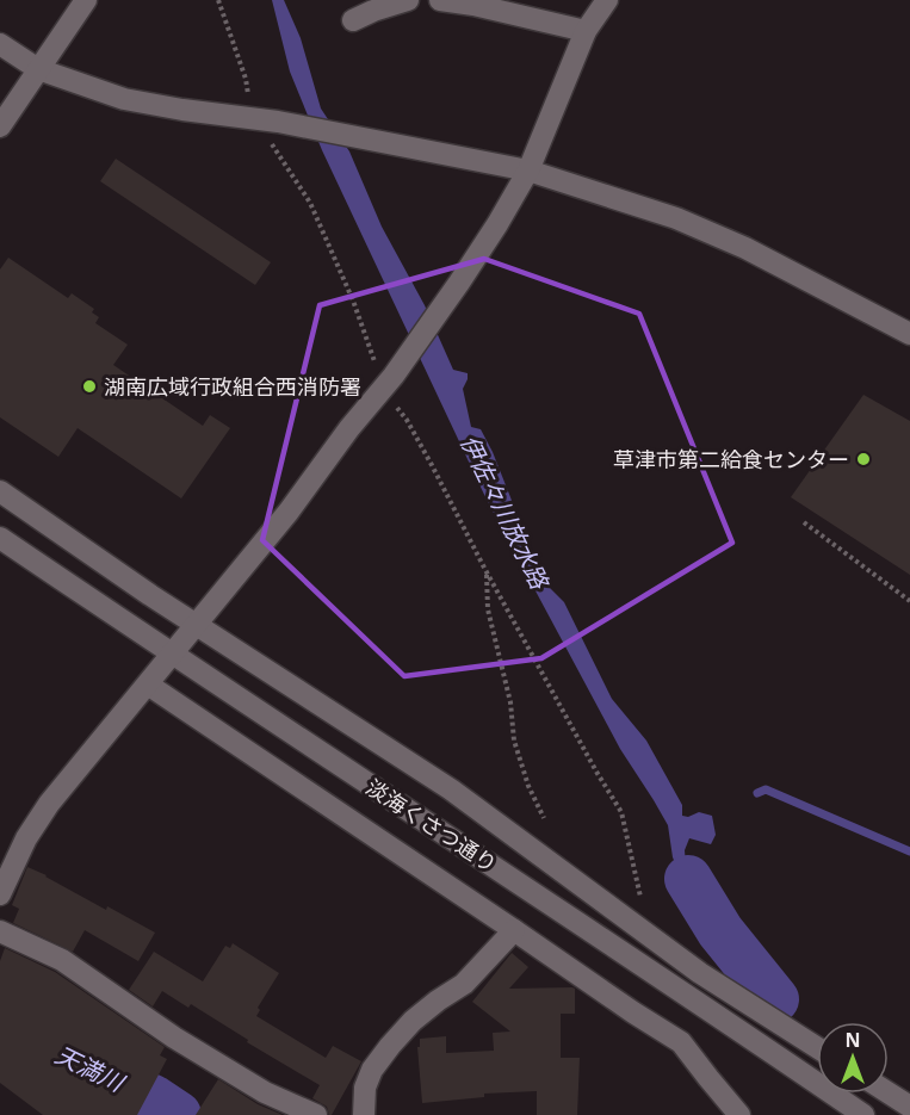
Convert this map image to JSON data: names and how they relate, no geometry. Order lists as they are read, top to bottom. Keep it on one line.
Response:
{"streets":{"street":["淡海くさつ通り"]},"water":["伊佐々川放水路","天満川"],"places":["湖南広域行政組合西消防署","草津市第二給食センター"],"north":"top"}
